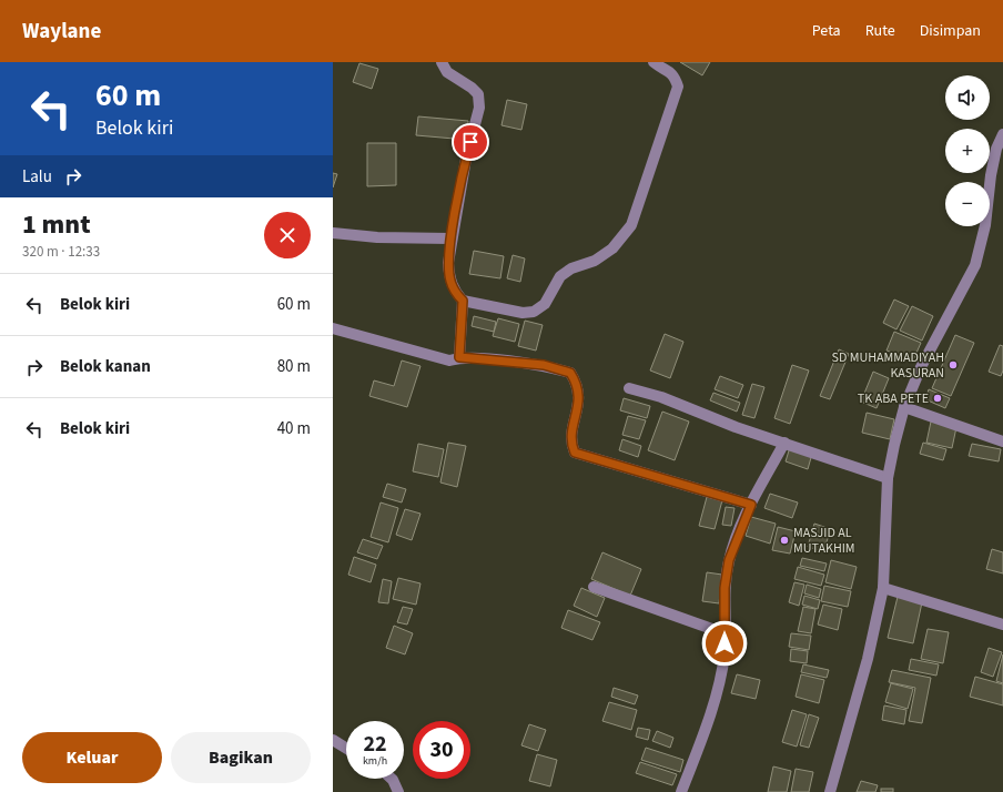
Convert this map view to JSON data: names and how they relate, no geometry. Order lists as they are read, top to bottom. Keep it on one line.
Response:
{"places":["SD MUHAMMADIYAH KASURAN","TK ABA PETE","MASJID AL MUTAKHIM"],"page":{"header":"Waylane","nav":["Peta","Rute","Disimpan"],"turn":["60 m","Belok kiri"],"map_buttons":["+","−"],"then":"Lalu","heading":["1 mnt","320 m · 12:33"],"list":[{"name":"Belok kiri","value":"60 m"},{"name":"Belok kanan","value":"80 m"},{"name":"Belok kiri","value":"40 m"}],"speed":"22 km/h","limit":"30","buttons":["Keluar","Bagikan"]}}
